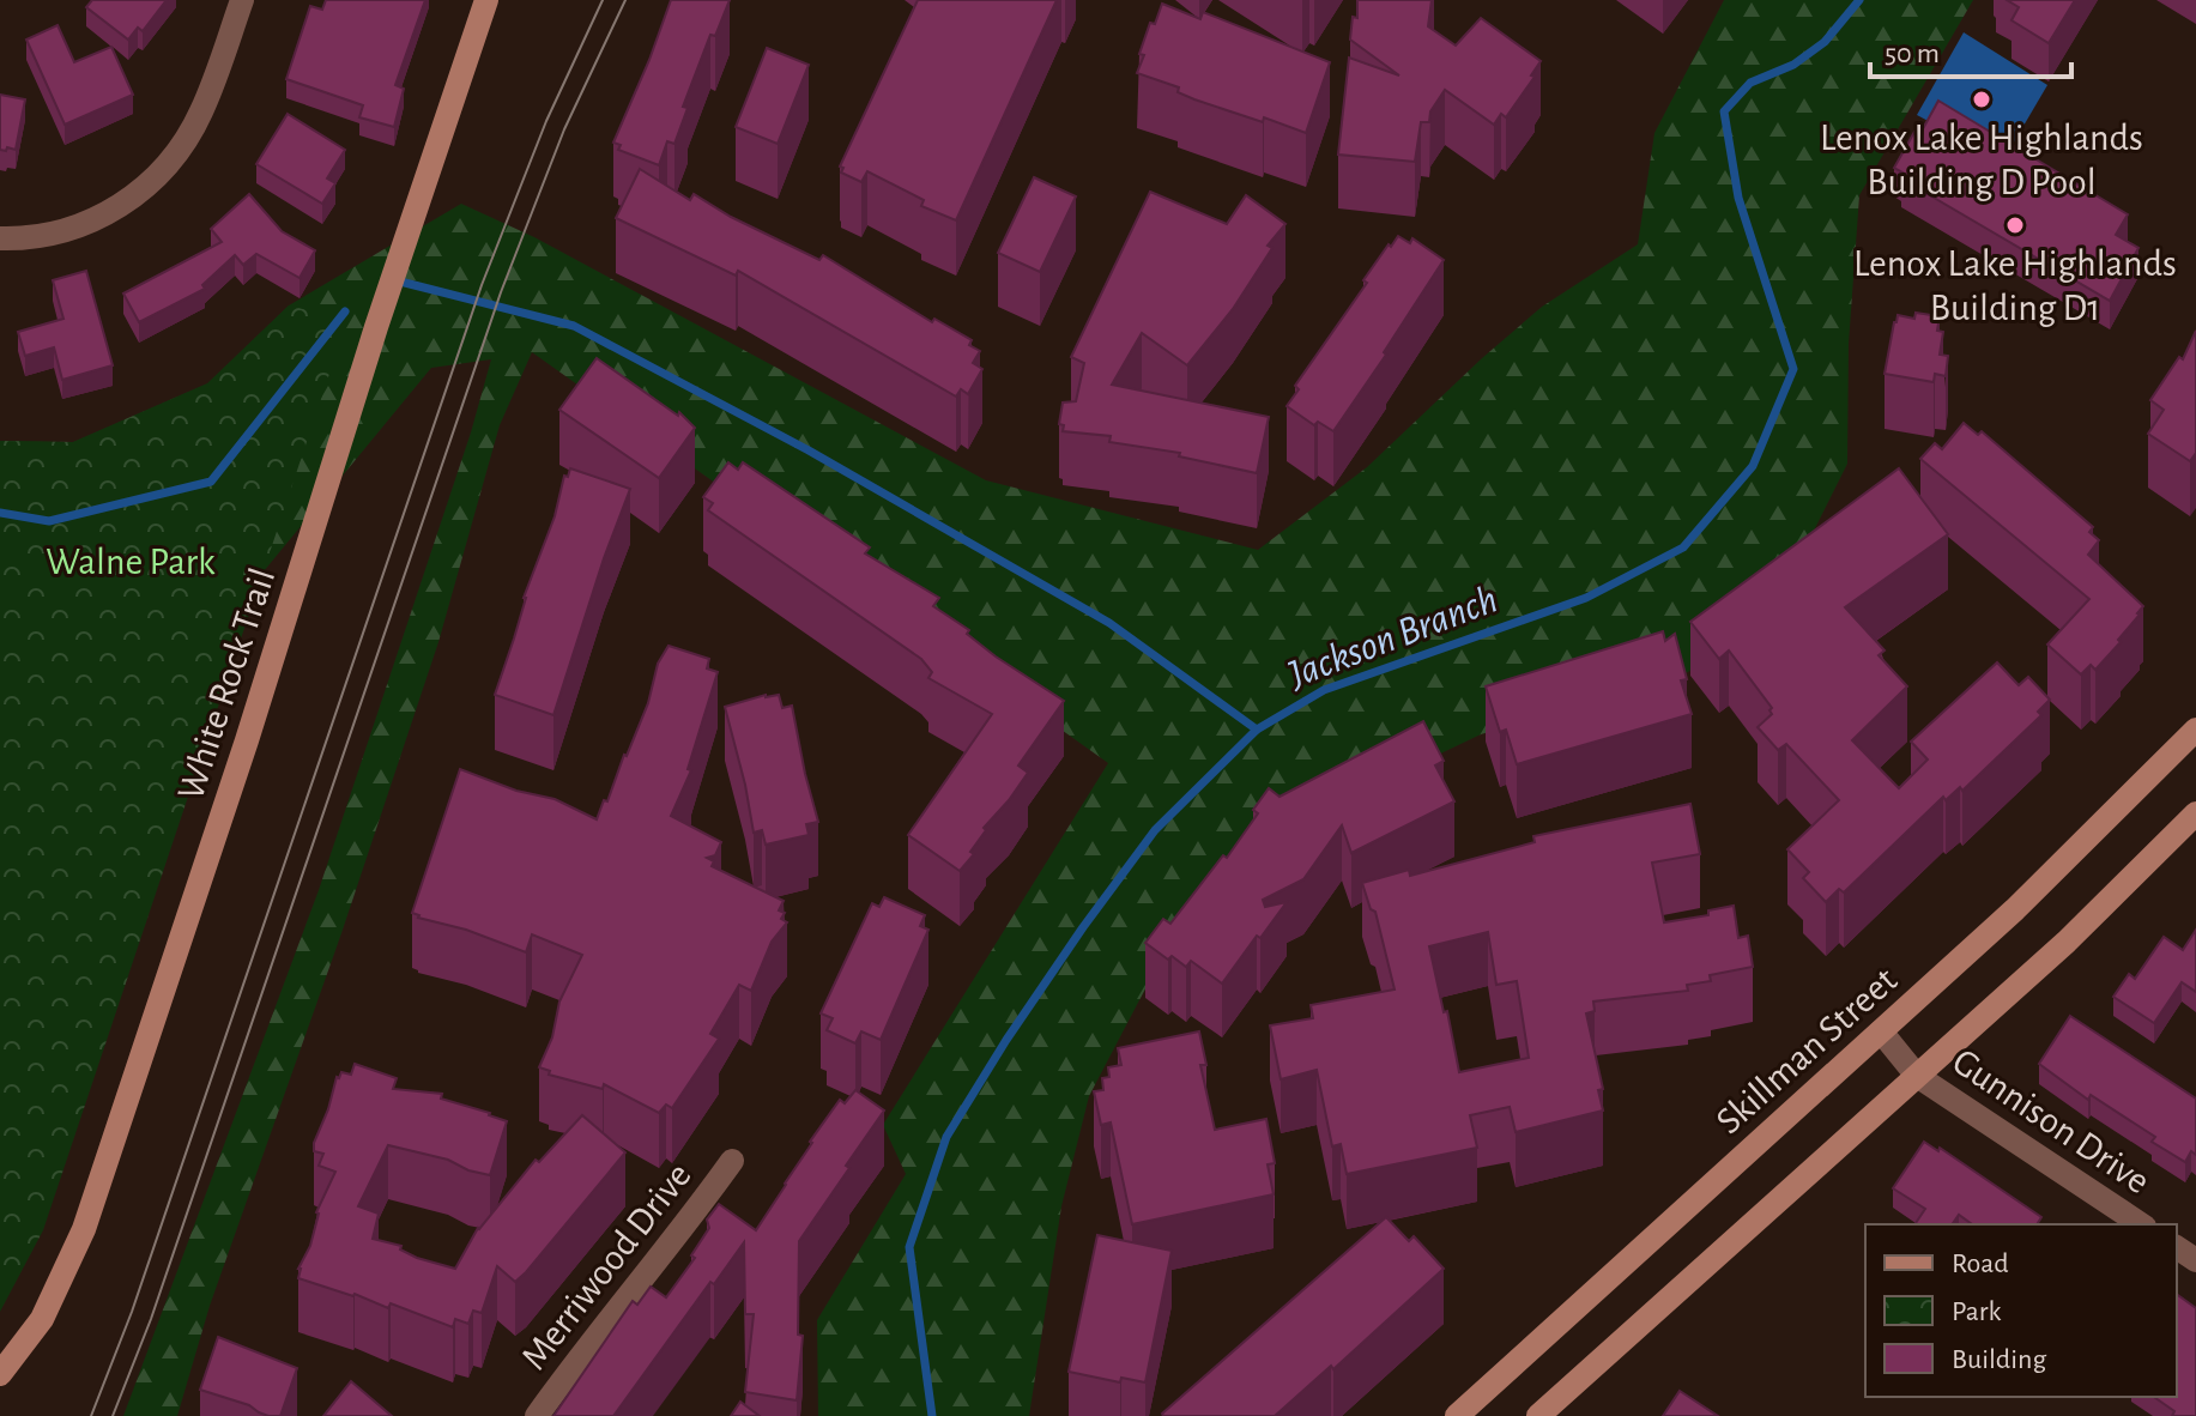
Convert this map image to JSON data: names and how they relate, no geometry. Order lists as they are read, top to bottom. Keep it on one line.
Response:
{"streets":{"main road":["White Rock Trail","Skillman Street"],"street":["Gunnison Drive","Merriwood Drive"]},"crossings":[["Skillman Street","Gunnison Drive"]],"water":["Jackson Branch"],"parks":["Walne Park"],"places":["Lenox Lake Highlands Building D Pool","Lenox Lake Highlands Building D1"],"legend":["Road","Park","Building"],"scale_bar":"50 m"}
